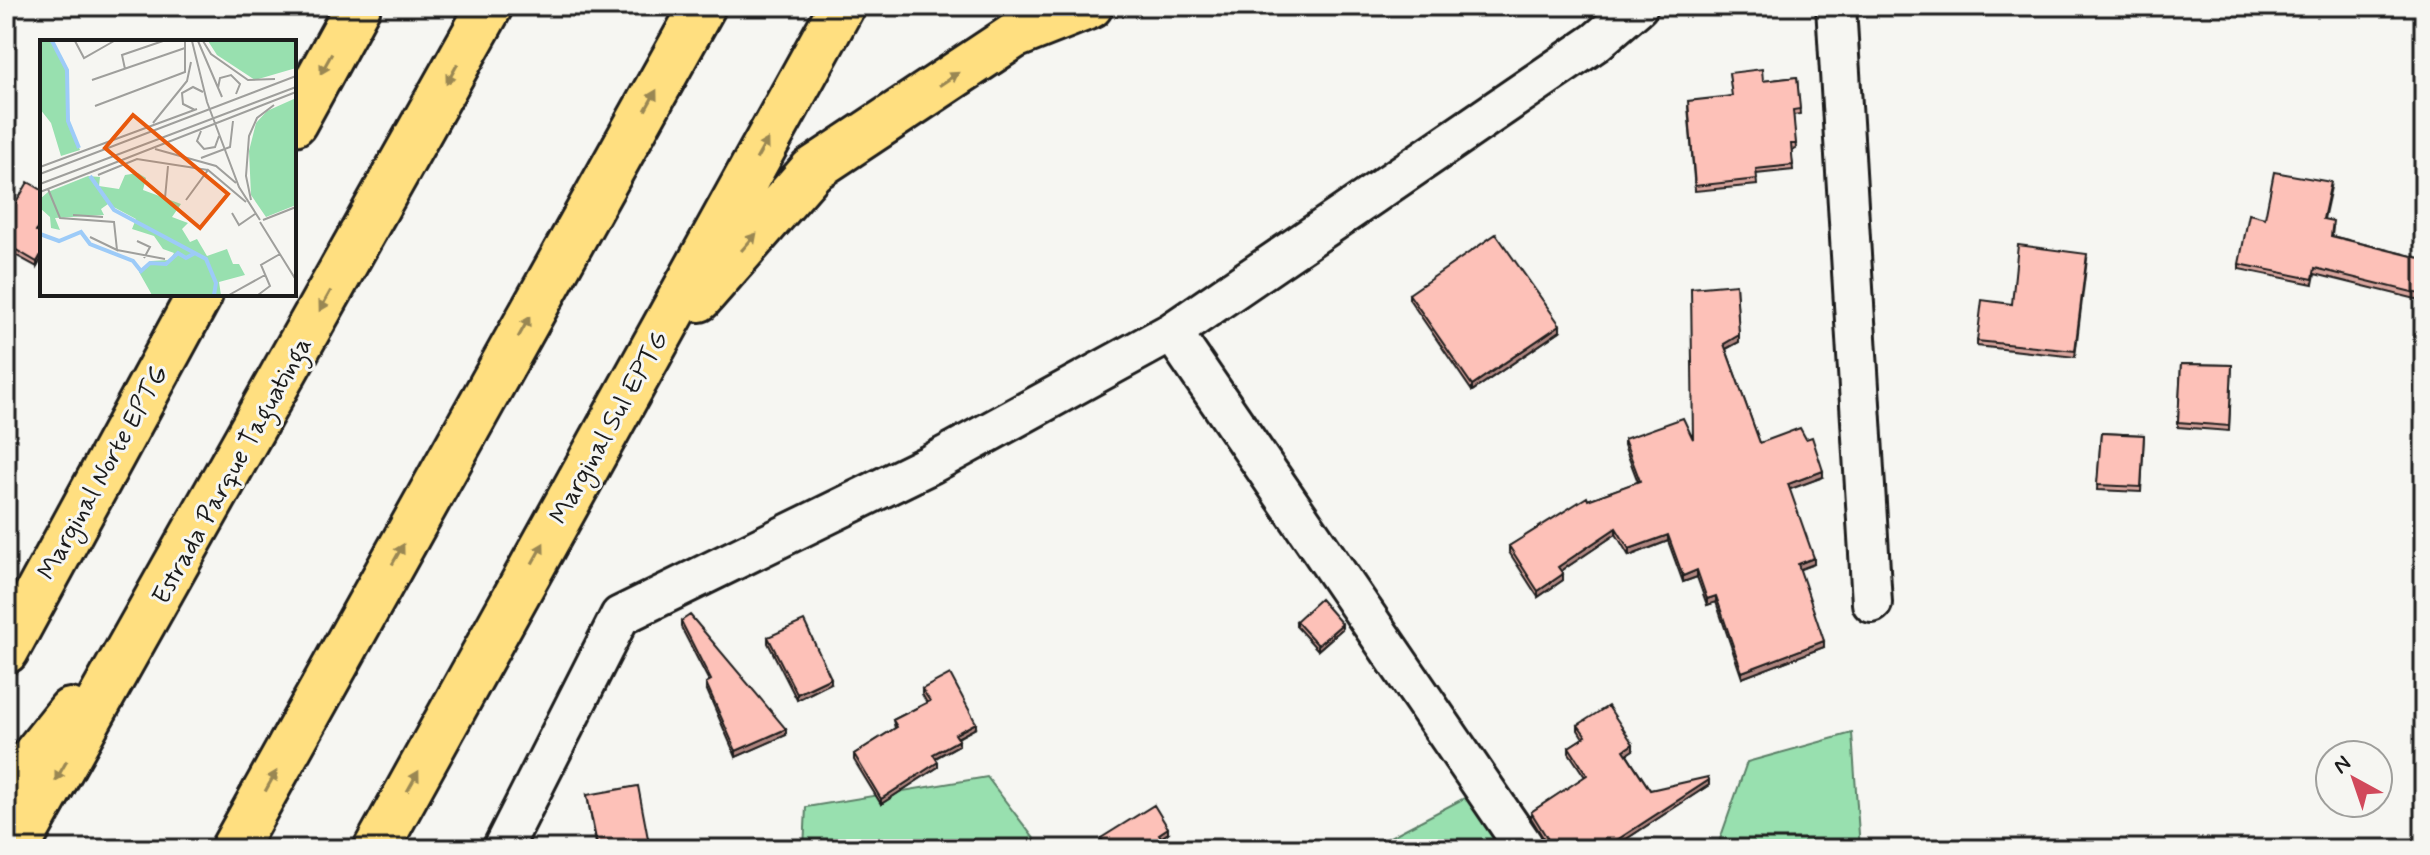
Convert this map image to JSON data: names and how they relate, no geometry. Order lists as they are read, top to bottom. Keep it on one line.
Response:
{"streets":{"main road":["Marginal Sul EPTG","Estrada Parque Taguatinga","Marginal Norte EPTG"]},"north":"top left"}
